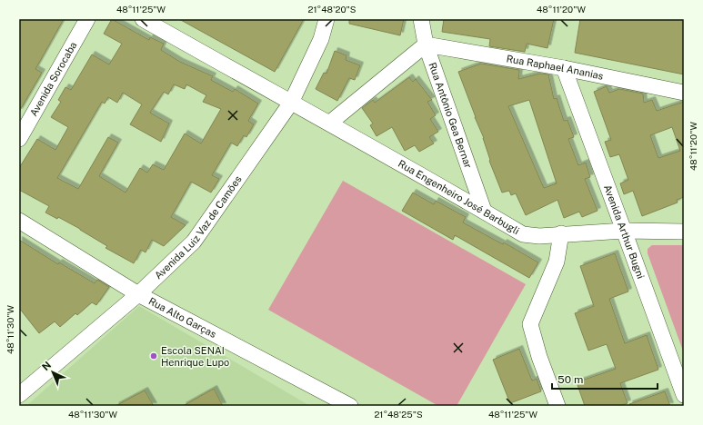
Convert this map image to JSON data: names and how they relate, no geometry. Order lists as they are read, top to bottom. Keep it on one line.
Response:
{"streets":{"street":["Rua Raphael Ananias","Avenida Sorocaba","Rua Antônio Gea Bernar","Rua Engenheiro José Barbugli","Avenida Luiz Vaz de Camões","Avenida Arthur Bugni","Rua Alto Garças"]},"crossings":[["Rua Raphael Ananias","Rua Antônio Gea Bernar"],["Rua Raphael Ananias","Avenida Arthur Bugni"],["Rua Antônio Gea Bernar","Rua Engenheiro José Barbugli"],["Rua Engenheiro José Barbugli","Avenida Luiz Vaz de Camões"],["Rua Engenheiro José Barbugli","Avenida Arthur Bugni"],["Avenida Luiz Vaz de Camões","Rua Alto Garças"]],"places":["Escola SENAI Henrique Lupo"],"scale_bar":"50 m","north":"top left","coordinates":["48°11'25\"W","21°48'20\"S","48°11'20\"W","48°11'30\"W","21°48'25\"S"]}
